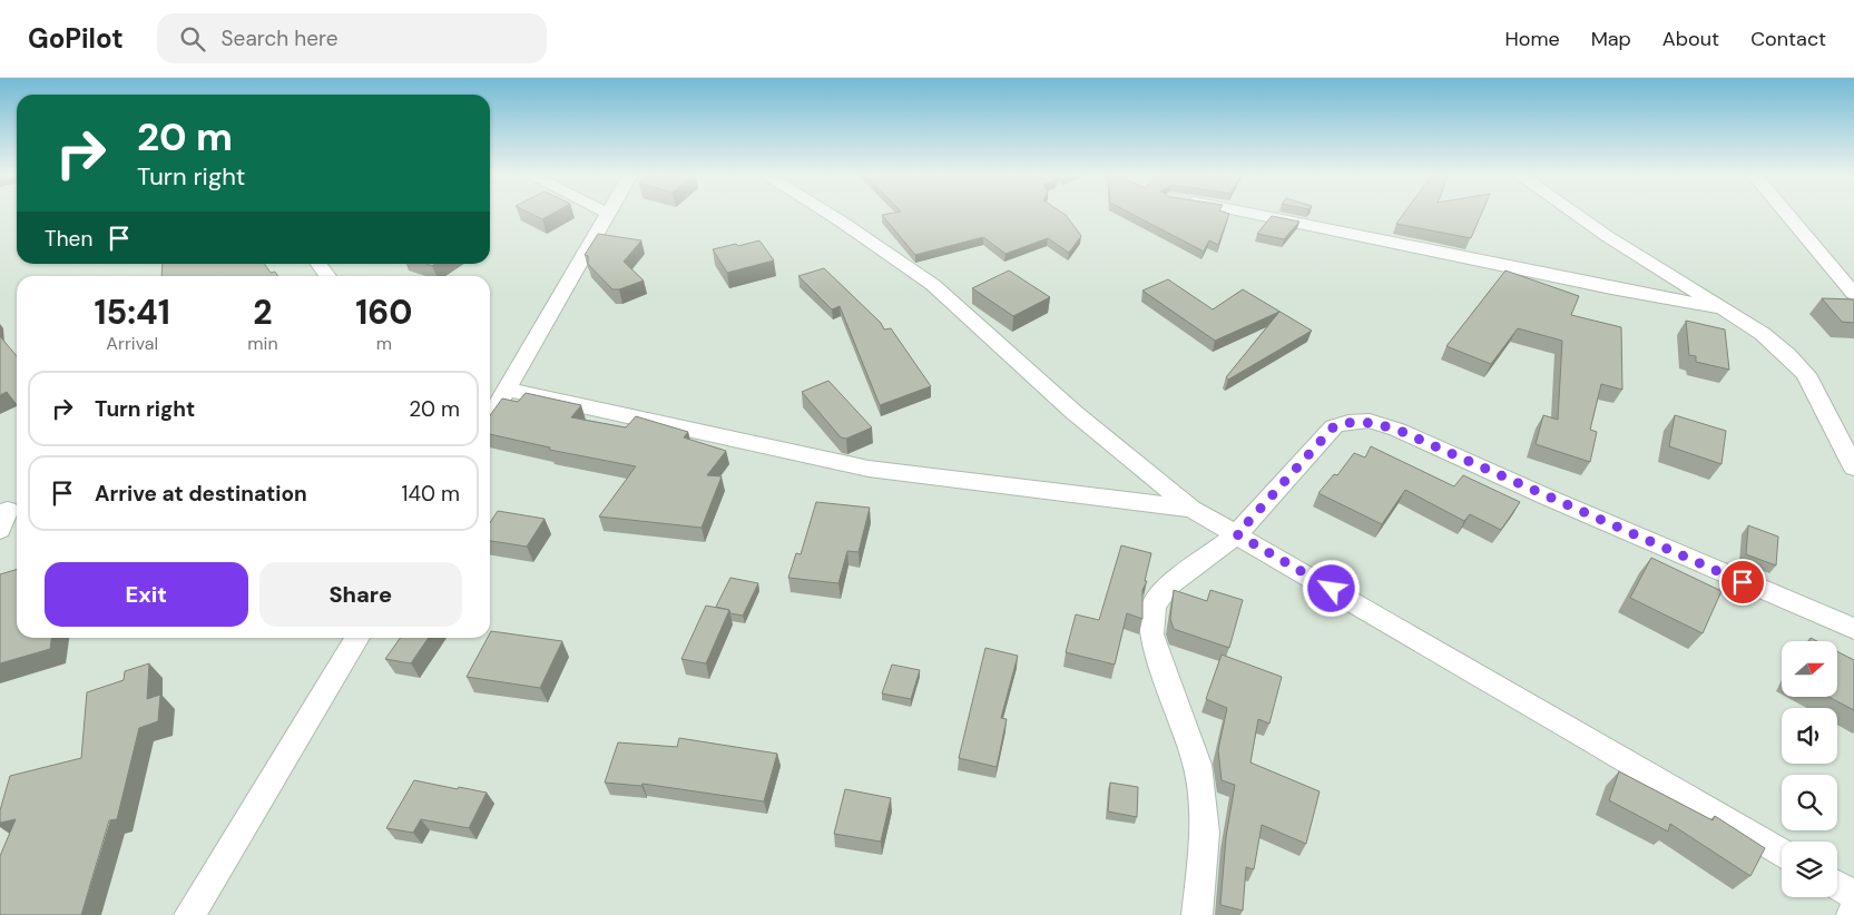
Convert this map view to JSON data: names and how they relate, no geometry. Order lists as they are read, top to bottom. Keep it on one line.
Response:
{"north":"right","page":{"header":"GoPilot","search":"Search here","nav":["Home","Map","About","Contact"],"turn":["20 m","Turn right"],"then":"Then","eta":["15:41","Arrival","2","min","160","m"],"list":[{"name":"Turn right","value":"20 m"},{"name":"Arrive at destination","value":"140 m"}],"buttons":["Exit","Share"]}}
